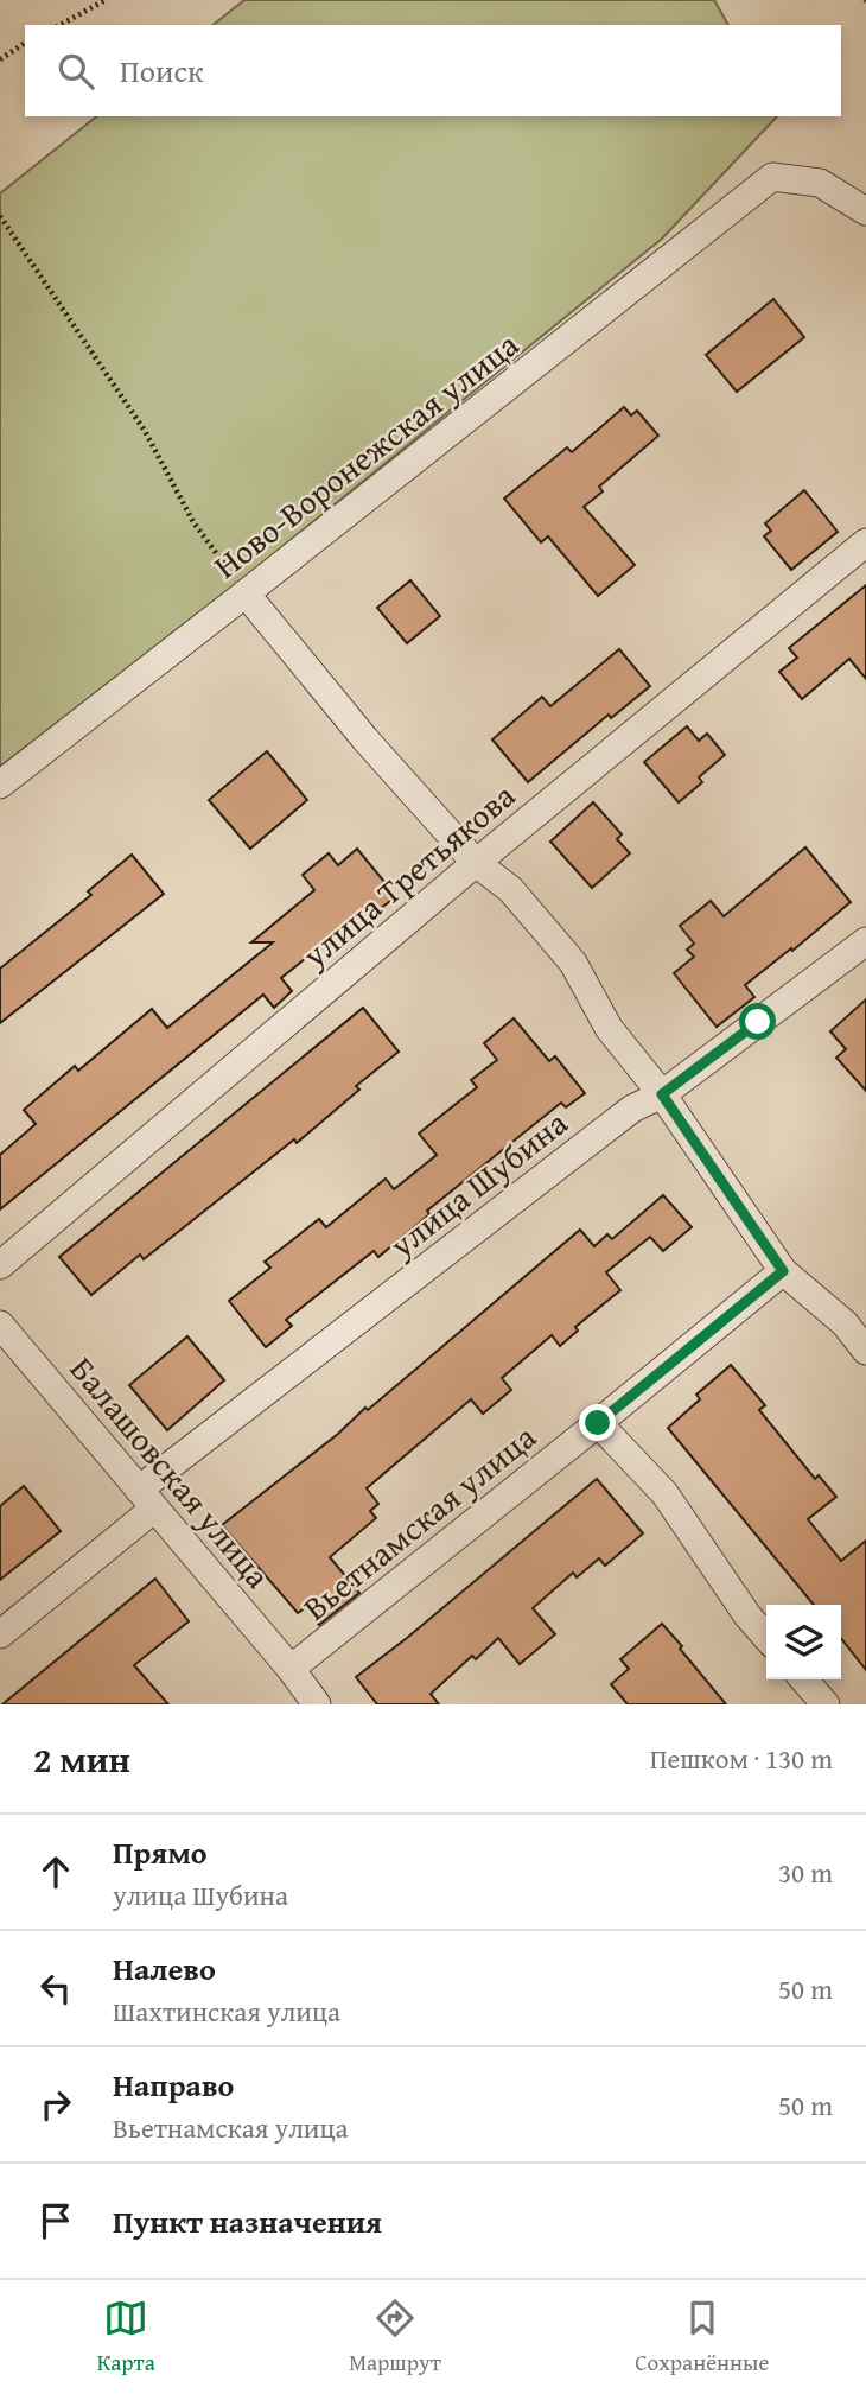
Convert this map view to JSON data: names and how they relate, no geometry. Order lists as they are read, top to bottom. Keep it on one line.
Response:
{"streets":{"street":["Ново-Воронежская улица","улица Третьякова","улица Шубина","Балашовская улица","Вьетнамская улица"]},"crossings":[["улица Шубина","Балашовская улица"],["Балашовская улица","Вьетнамская улица"]],"page":{"search":"Поиск","heading":["2 мин","Пешком · 130 m"],"list":[["Прямо","улица Шубина","30 m"],["Налево","Шахтинская улица","50 m"],["Направо","Вьетнамская улица","50 m"],"Пункт назначения"],"nav":["Карта","Маршрут","Сохранённые"]}}
